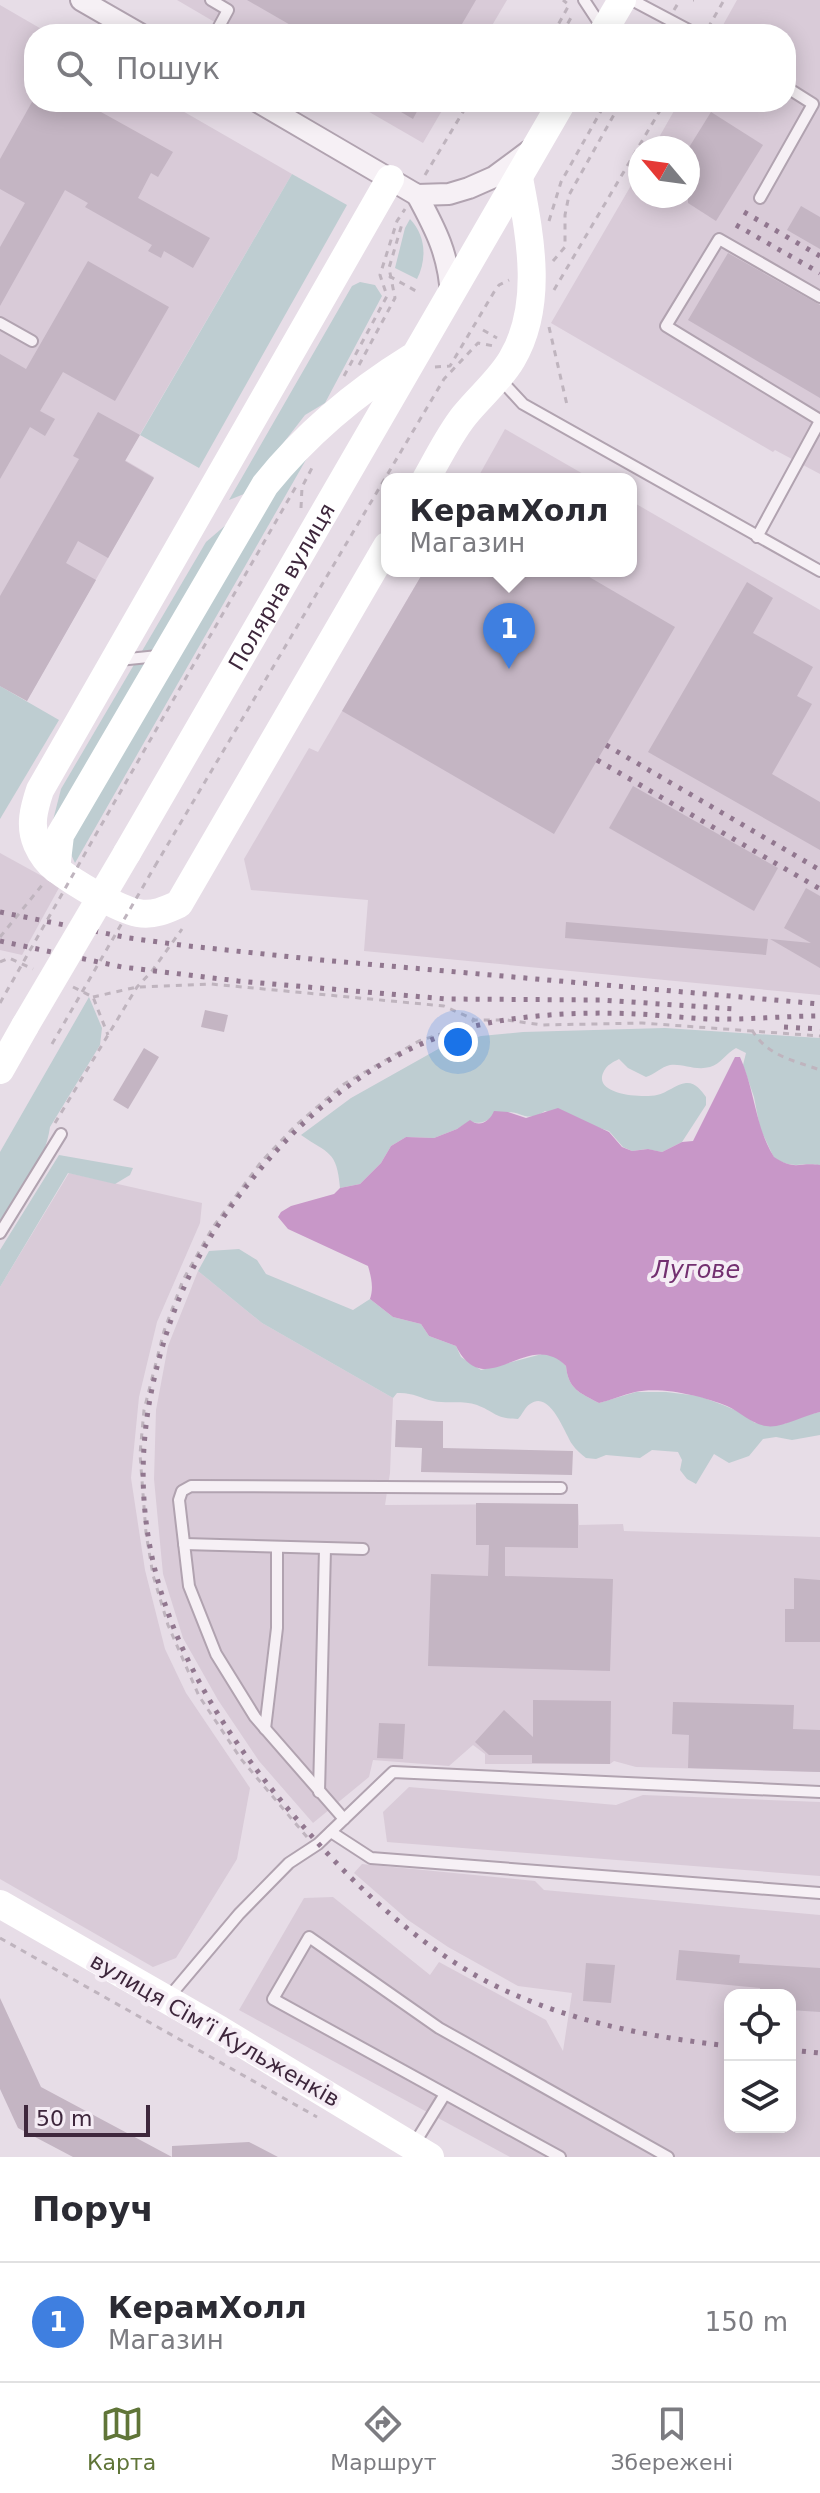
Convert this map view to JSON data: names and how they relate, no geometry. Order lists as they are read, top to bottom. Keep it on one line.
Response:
{"streets":{"street":["Полярна вулиця","вулиця Сімʼї Кульженків"]},"water":["Лугове"],"scale_bar":"50 m","north":"top left","page":{"search":"Пошук","popup":["КерамХолл","Магазин"],"pins":"1","scale":"50 m","heading":"Поруч","list":[{"mark":"1","name":"КерамХолл","note":"Магазин","value":"150 m"}],"nav":["Карта","Маршрут","Збережені"]}}
